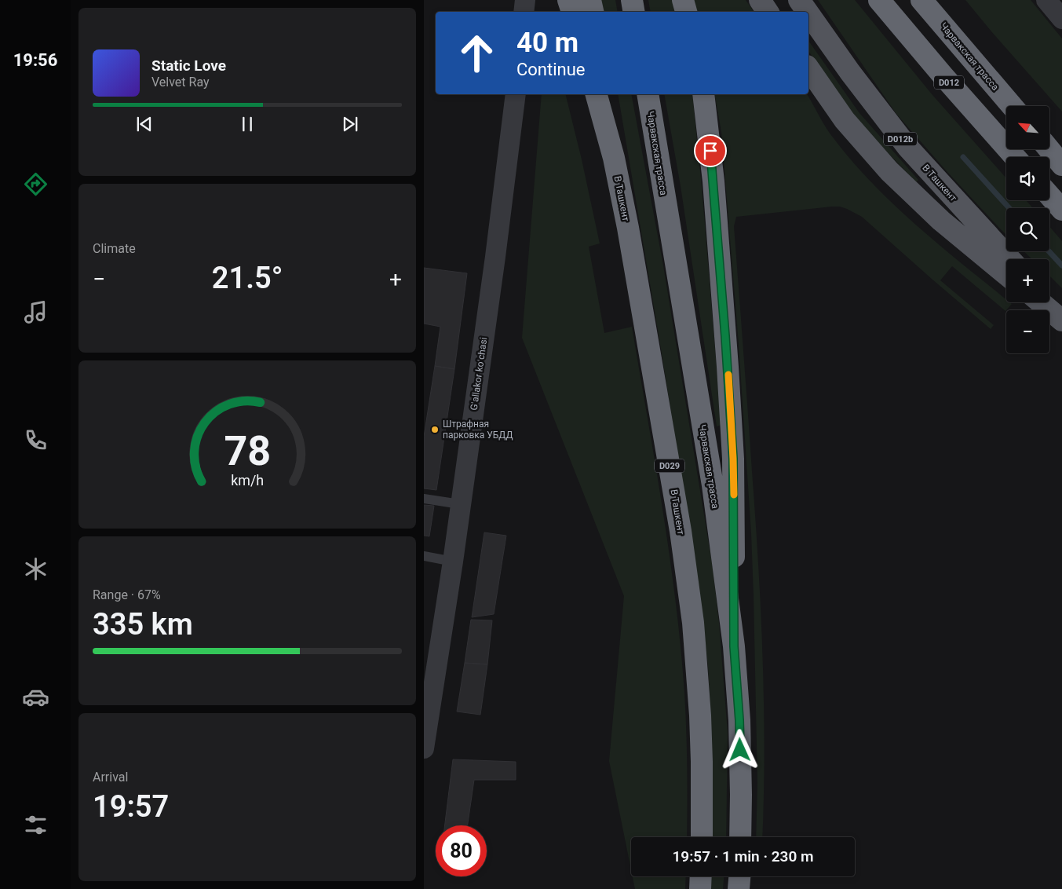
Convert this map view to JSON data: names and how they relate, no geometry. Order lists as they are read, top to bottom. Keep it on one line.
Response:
{"streets":{"highway":["Чарвакская трасса","D012","В Ташкент","D029"],"main road":["D012b"],"street":["Gʻallakor koʻchasi"]},"places":["Штрафная парковка УБДД"],"north":"top left","page":{"tabs":"19:56","turn":["40 m","Continue"],"song":["Static Love","Velvet Ray"],"map_buttons":["+","−"],"tile":["Climate",["Range · 67%","335 km"],["Arrival","19:57"]],"heat":["−","21.5°","+"],"limit":"80","trip":"19:57 · 1 min · 230 m","gauge":["78","km/h"]}}
